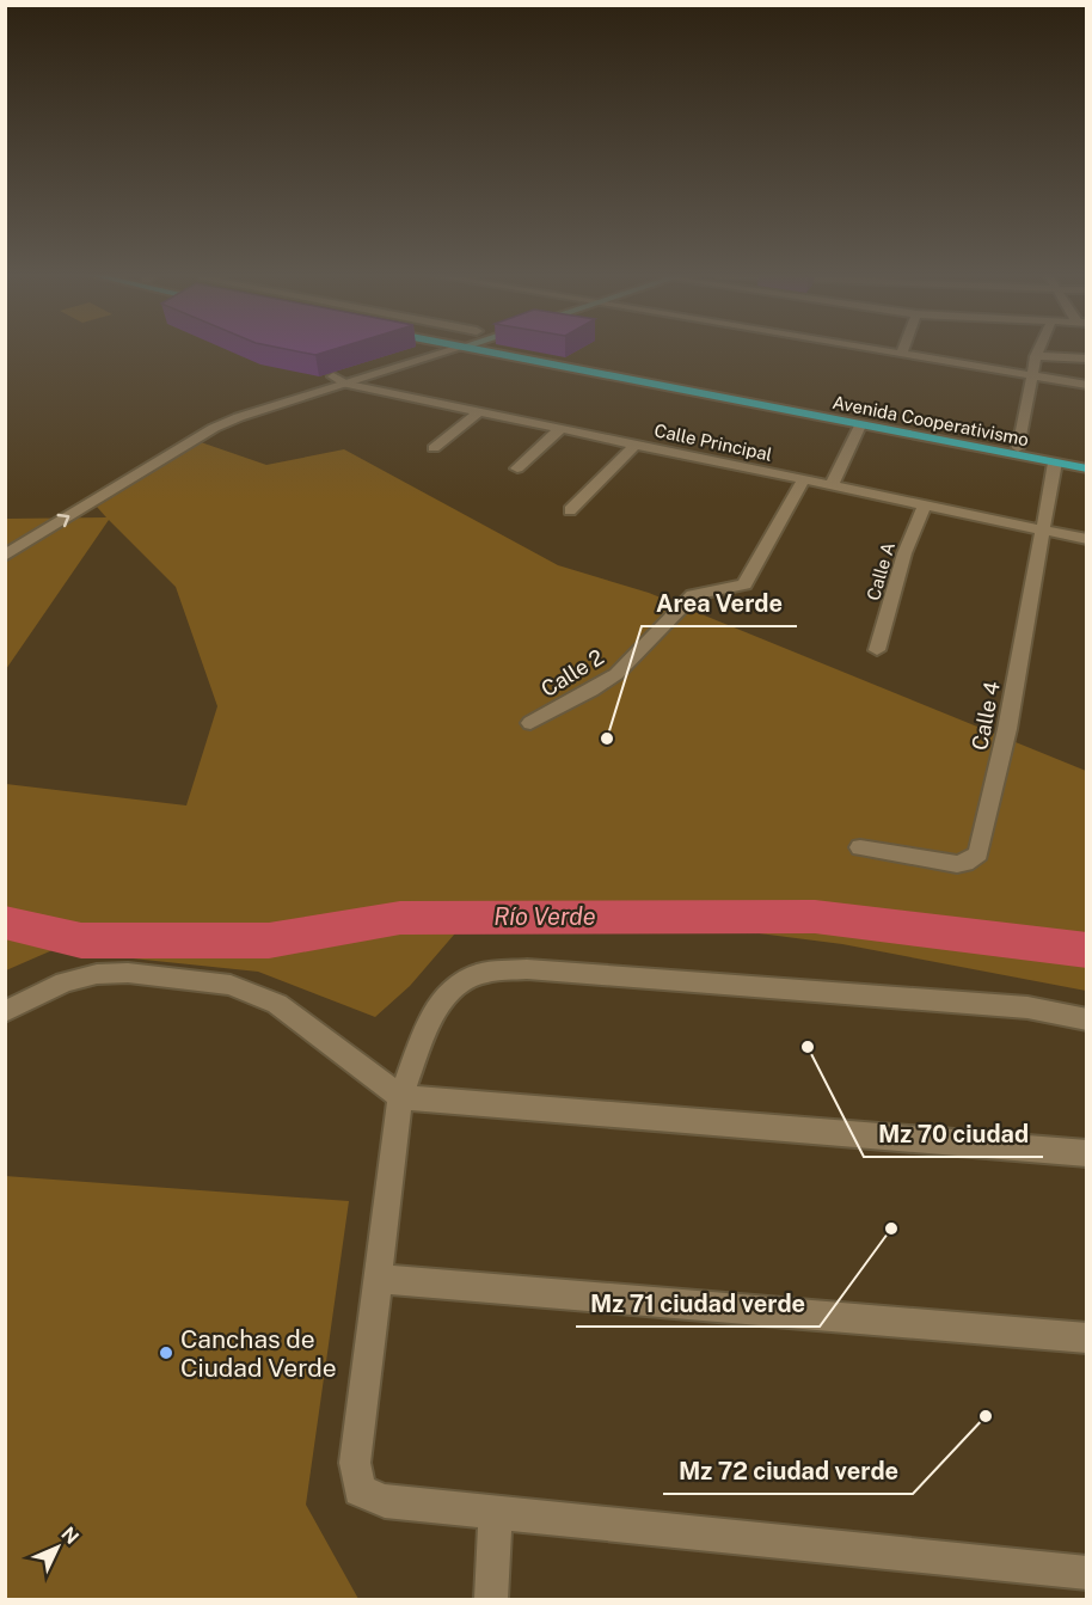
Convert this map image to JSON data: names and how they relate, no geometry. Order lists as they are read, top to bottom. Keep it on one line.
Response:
{"streets":{"highway":["Avenida Cooperativismo"],"street":["Calle Principal","Calle A","Calle 2","Calle 4"]},"crossings":[["Avenida Cooperativismo","Calle 4"],["Calle Principal","Calle A"],["Calle Principal","Calle 2"],["Calle Principal","Calle 4"]],"water":["Río Verde"],"places":["Area Verde","Mz 70 ciudad","Mz 71 ciudad verde","Canchas de Ciudad Verde","Mz 72 ciudad verde"],"north":"top right"}
